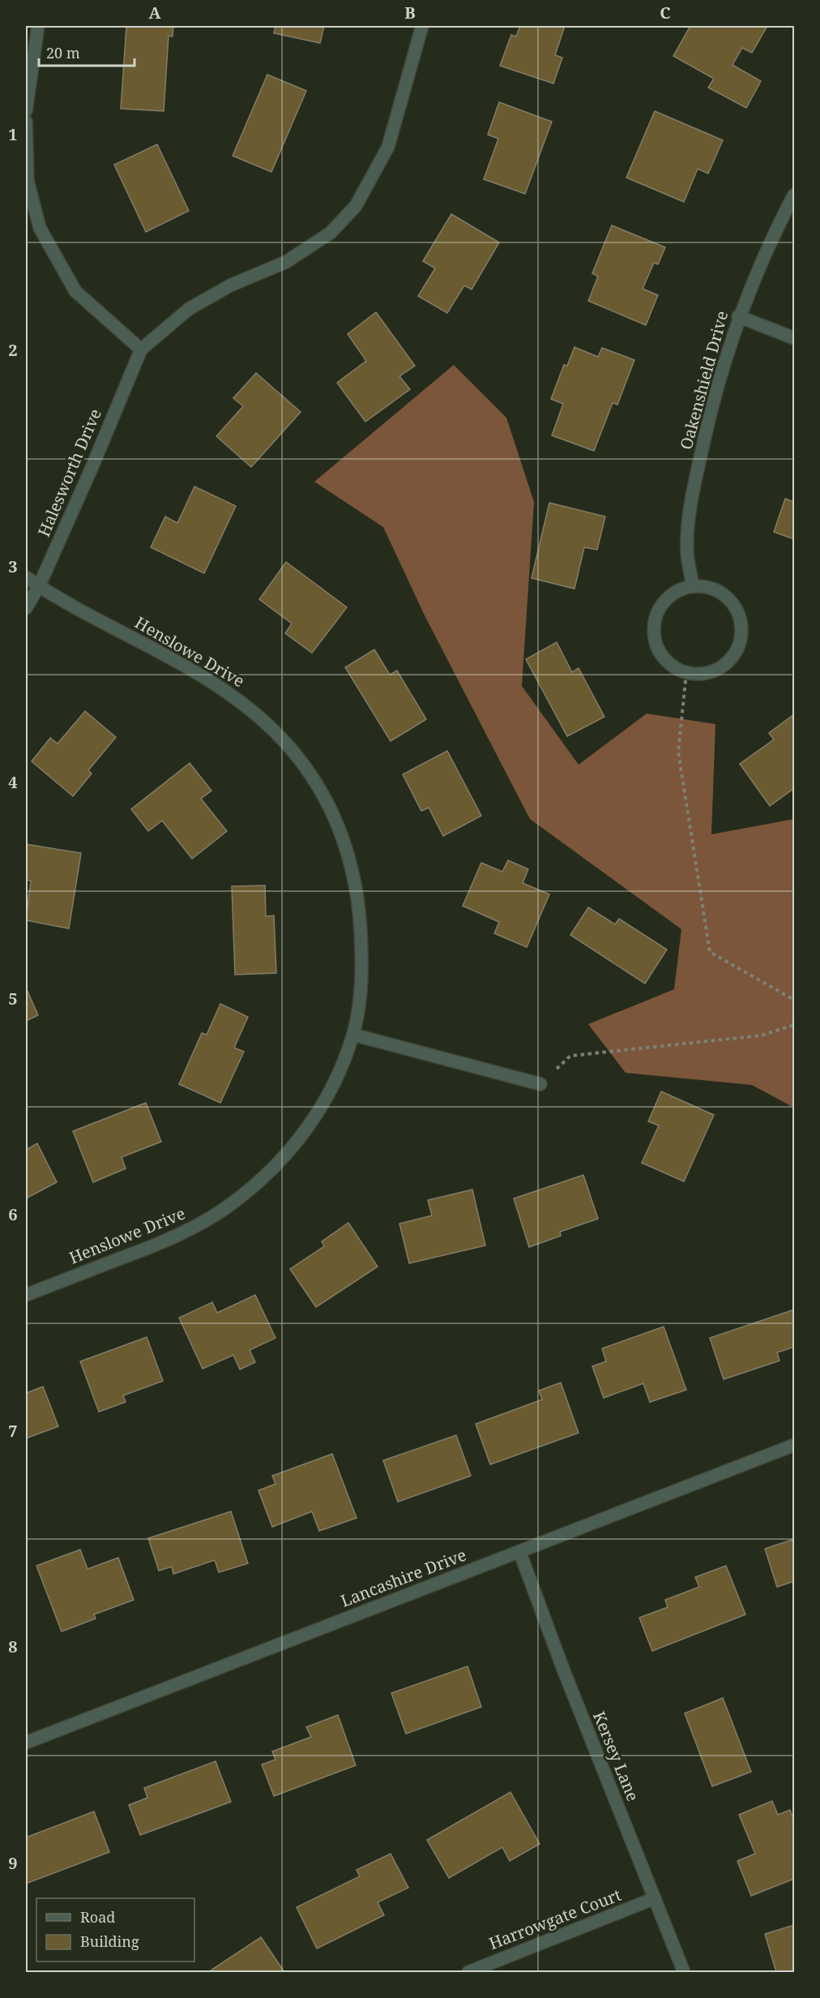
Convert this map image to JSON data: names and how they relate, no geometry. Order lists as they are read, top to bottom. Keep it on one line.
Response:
{"streets":{"street":["Oakenshield Drive","Halesworth Drive","Henslowe Drive","Lancashire Drive","Kersey Lane","Harrowgate Court"]},"crossings":[["Halesworth Drive","Henslowe Drive"],["Lancashire Drive","Kersey Lane"],["Kersey Lane","Harrowgate Court"]],"legend":["Road","Building"],"scale_bar":"20 m","grid":{"columns":["A","B","C"],"rows":["1","2","3","4","5","6","7","8","9"]}}
